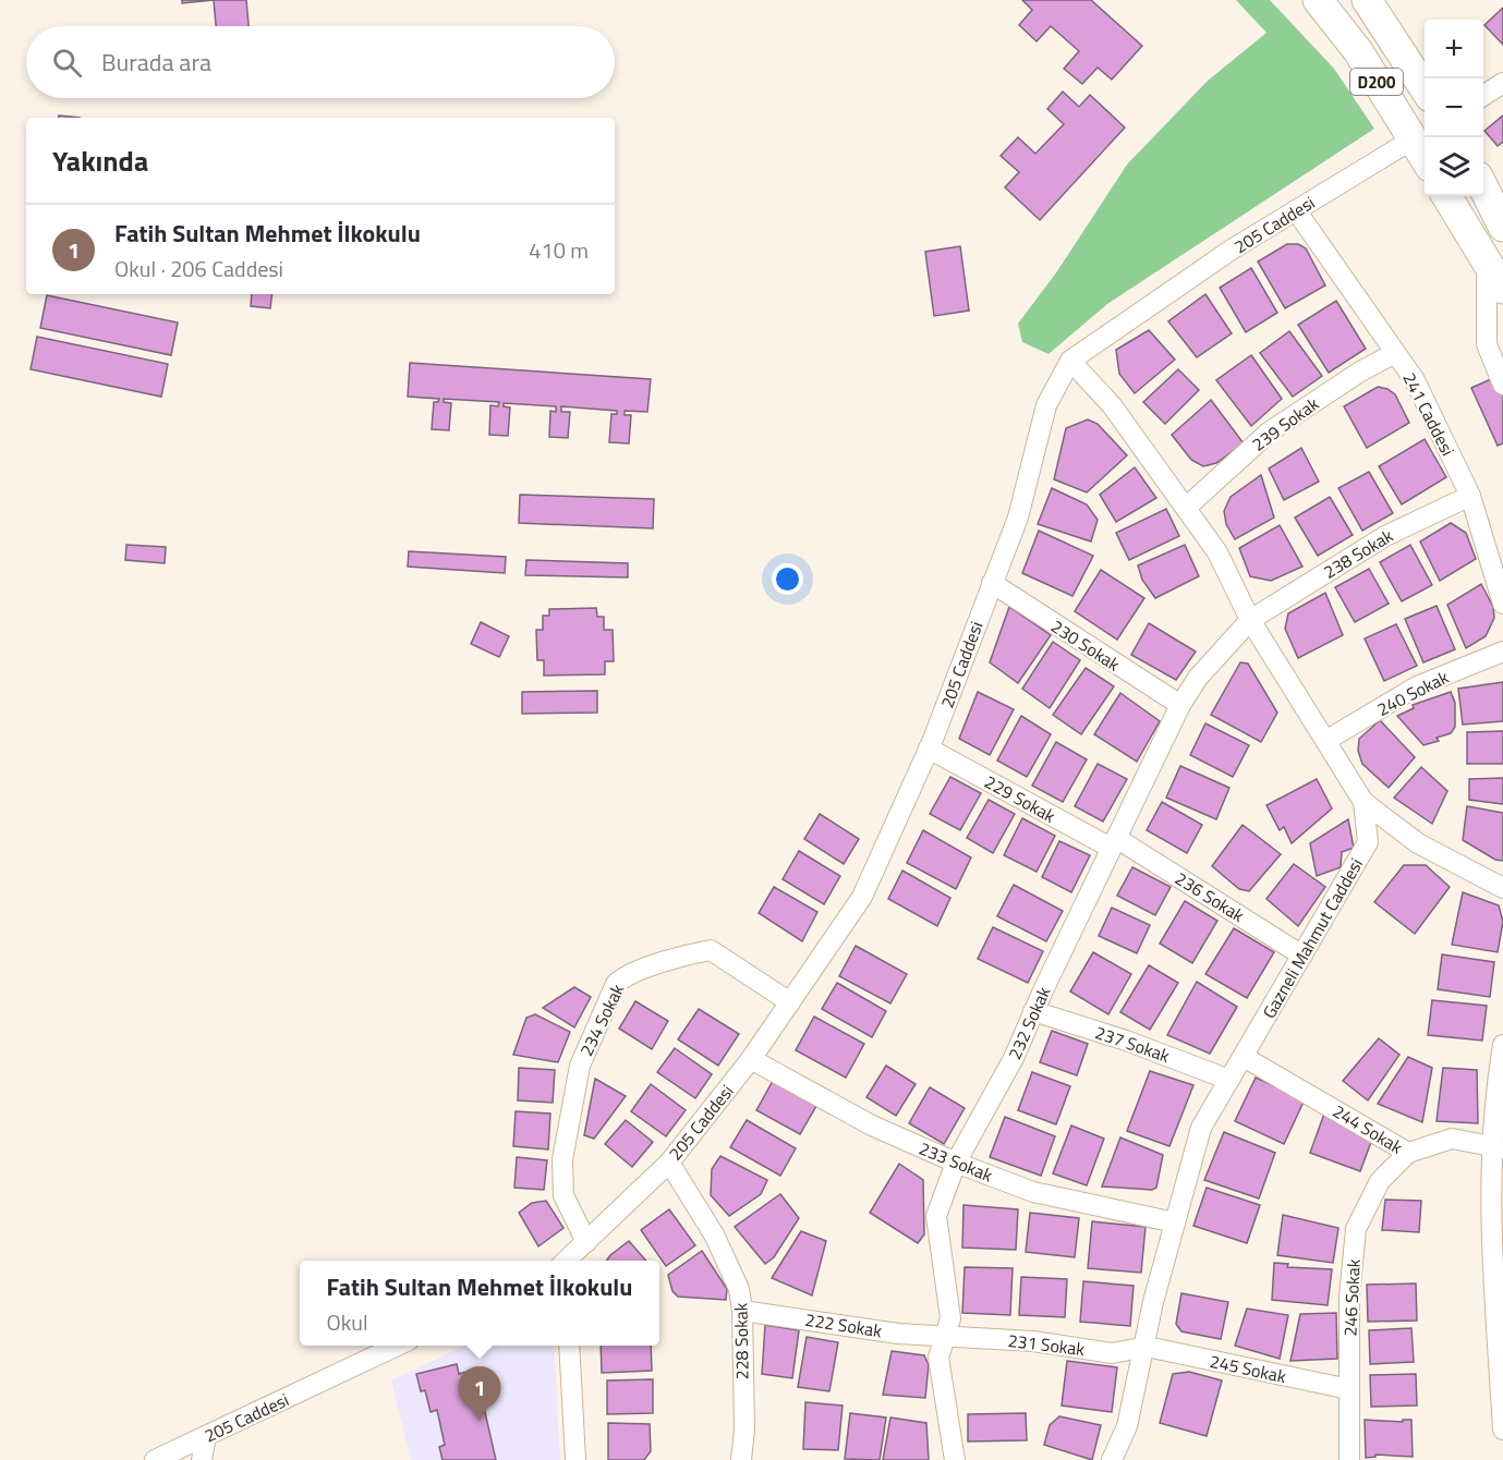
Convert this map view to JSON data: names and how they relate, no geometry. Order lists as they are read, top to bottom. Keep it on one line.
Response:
{"streets":{"highway":["D200"],"street":["205 Caddesi","241 Caddesi","239 Sokak","238 Sokak","230 Sokak","240 Sokak","229 Sokak","236 Sokak","Gazneli Mahmut Caddesi","234 Sokak","232 Sokak","237 Sokak","244 Sokak","233 Sokak","246 Sokak","222 Sokak","228 Sokak","231 Sokak","245 Sokak"]},"crossings":[["D200","205 Caddesi"],["205 Caddesi","241 Caddesi"],["205 Caddesi","230 Sokak"],["205 Caddesi","229 Sokak"],["205 Caddesi","Gazneli Mahmut Caddesi"],["205 Caddesi","234 Sokak"],["205 Caddesi","233 Sokak"],["205 Caddesi","228 Sokak"],["241 Caddesi","239 Sokak"],["241 Caddesi","238 Sokak"],["239 Sokak","Gazneli Mahmut Caddesi"],["238 Sokak","Gazneli Mahmut Caddesi"],["238 Sokak","232 Sokak"],["230 Sokak","232 Sokak"],["240 Sokak","Gazneli Mahmut Caddesi"],["229 Sokak","236 Sokak"],["229 Sokak","232 Sokak"],["236 Sokak","Gazneli Mahmut Caddesi"],["236 Sokak","232 Sokak"],["Gazneli Mahmut Caddesi","232 Sokak"],["Gazneli Mahmut Caddesi","237 Sokak"],["Gazneli Mahmut Caddesi","244 Sokak"],["Gazneli Mahmut Caddesi","233 Sokak"],["Gazneli Mahmut Caddesi","231 Sokak"],["Gazneli Mahmut Caddesi","245 Sokak"],["232 Sokak","237 Sokak"],["232 Sokak","233 Sokak"],["232 Sokak","222 Sokak"],["232 Sokak","231 Sokak"],["244 Sokak","246 Sokak"],["246 Sokak","245 Sokak"],["222 Sokak","228 Sokak"],["222 Sokak","231 Sokak"],["231 Sokak","245 Sokak"]],"page":{"map_buttons":["+","−"],"search":"Burada ara","heading":"Yakında","list":[{"mark":"1","name":"Fatih Sultan Mehmet İlkokulu","note":"Okul · 206 Caddesi","value":"410 m"}],"popup":["Fatih Sultan Mehmet İlkokulu","Okul"],"pins":"1"}}
